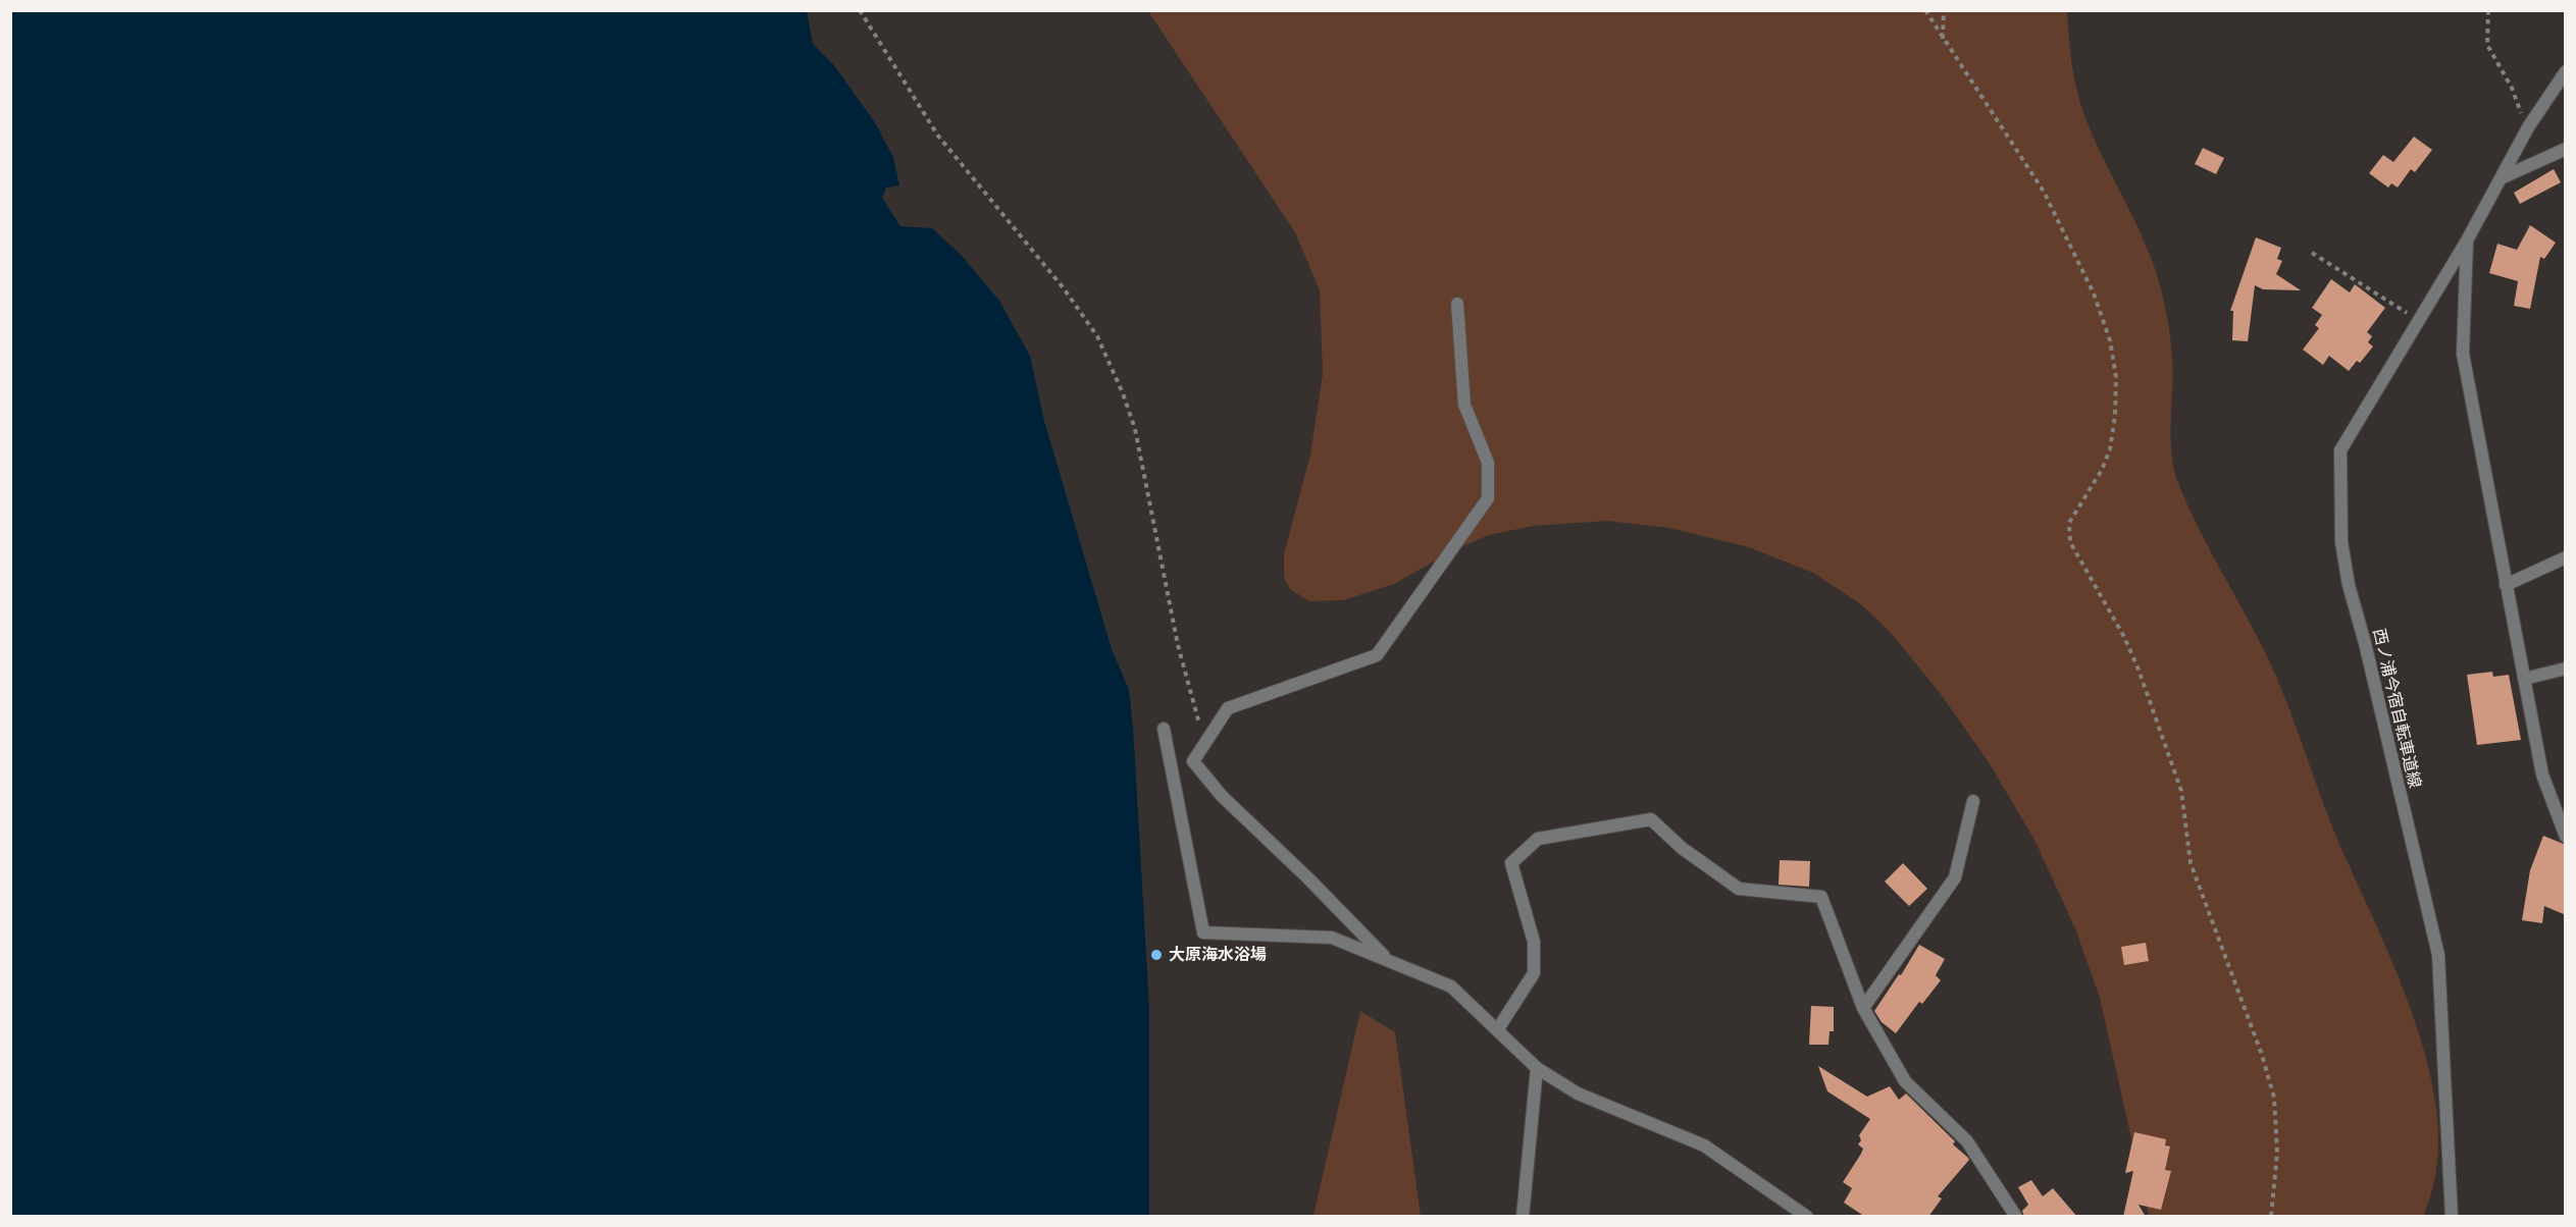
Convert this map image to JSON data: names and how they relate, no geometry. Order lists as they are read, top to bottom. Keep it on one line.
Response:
{"streets":{"street":["西ノ浦今宿自転車道線"]},"places":["大原海水浴場"]}
